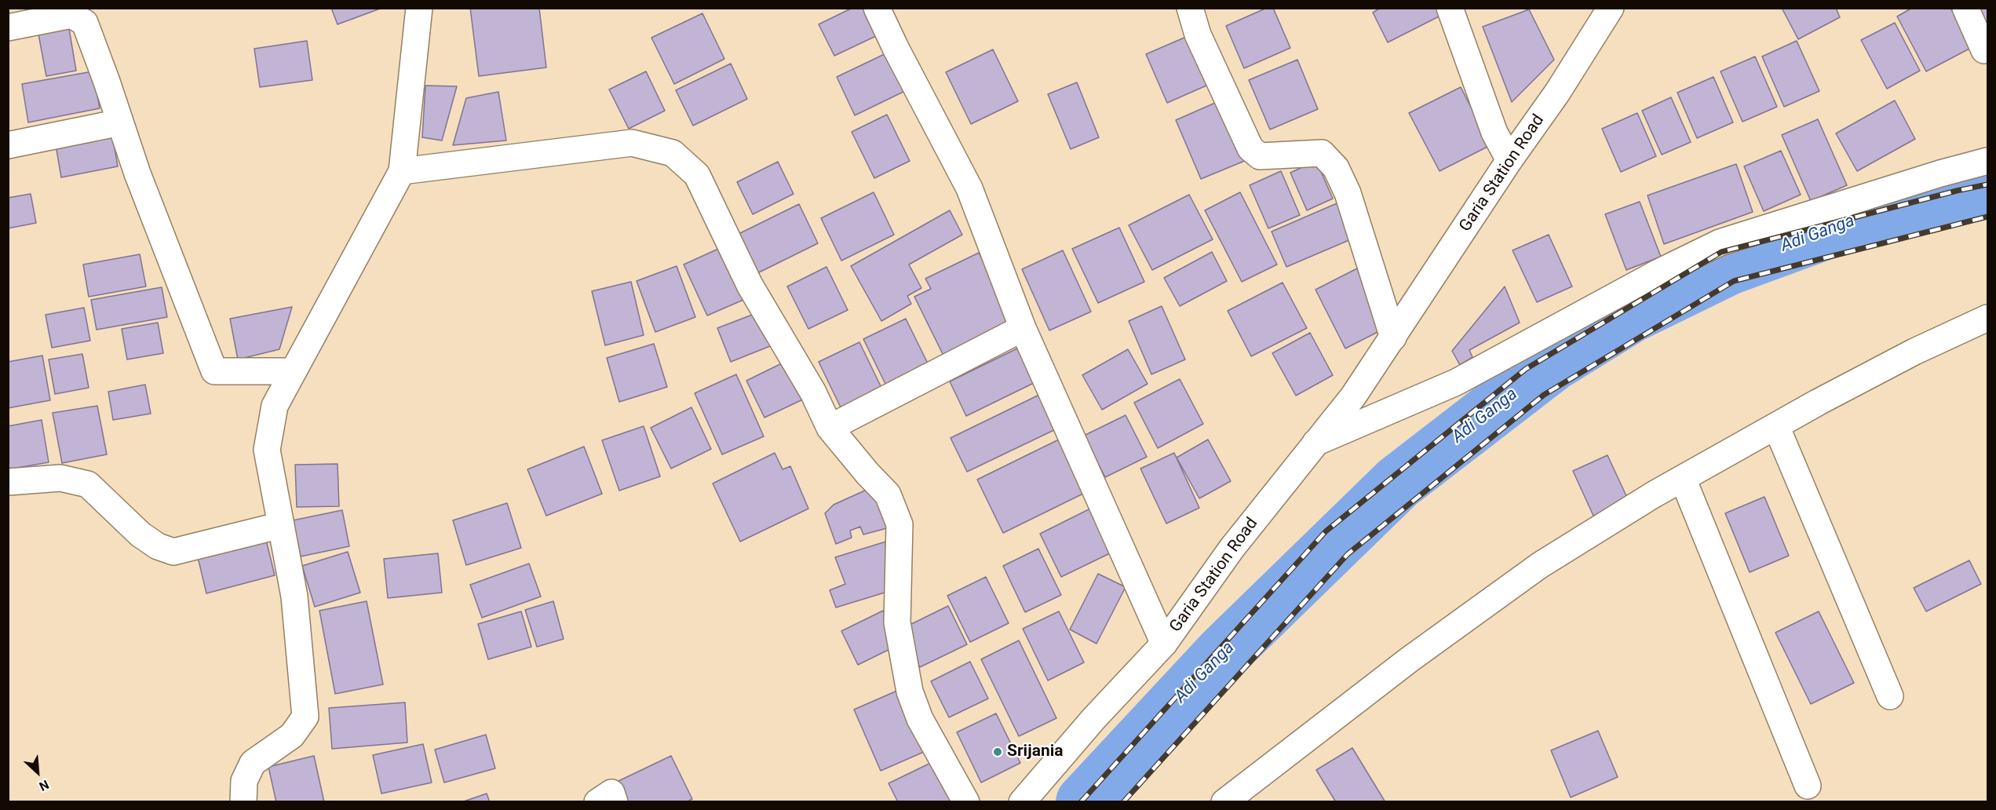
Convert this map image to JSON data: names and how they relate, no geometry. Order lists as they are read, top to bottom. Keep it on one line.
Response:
{"streets":{"street":["Garia Station Road"]},"water":["Adi Ganga"],"places":["Srijania"],"north":"bottom right"}
